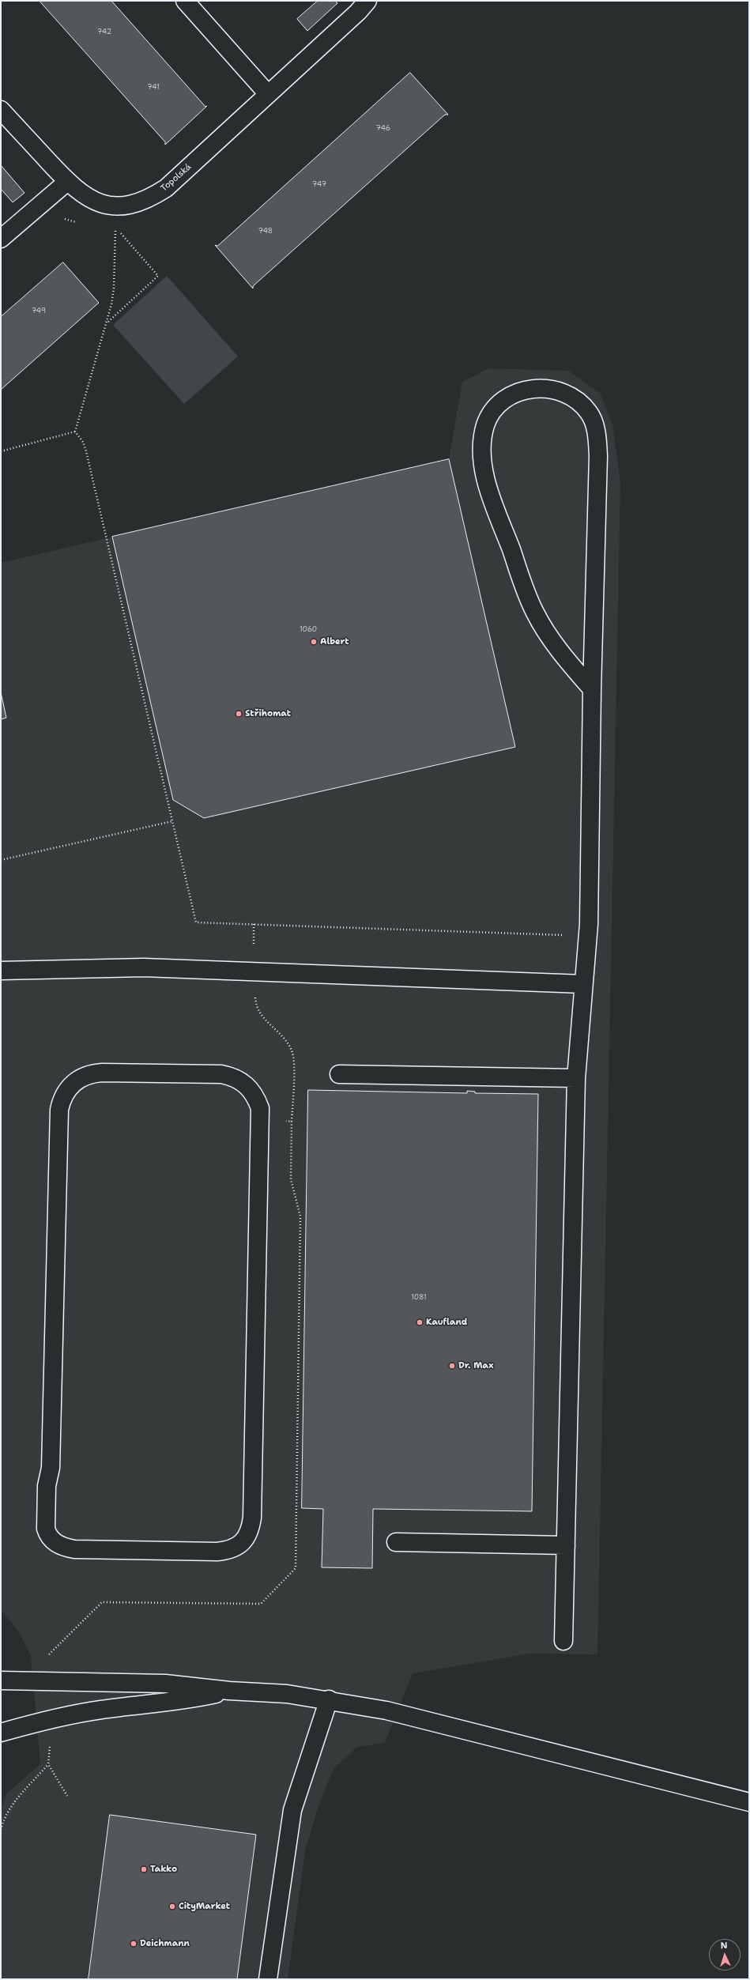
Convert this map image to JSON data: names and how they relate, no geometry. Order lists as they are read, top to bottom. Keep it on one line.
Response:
{"streets":{"main road":["Topolská"]},"places":["Albert","Střihomat","Kaufland","Dr. Max","Takko","CityMarket","Deichmann"],"house_numbers":["742","741","746","747","748","749","1060","1081"],"north":"top"}
